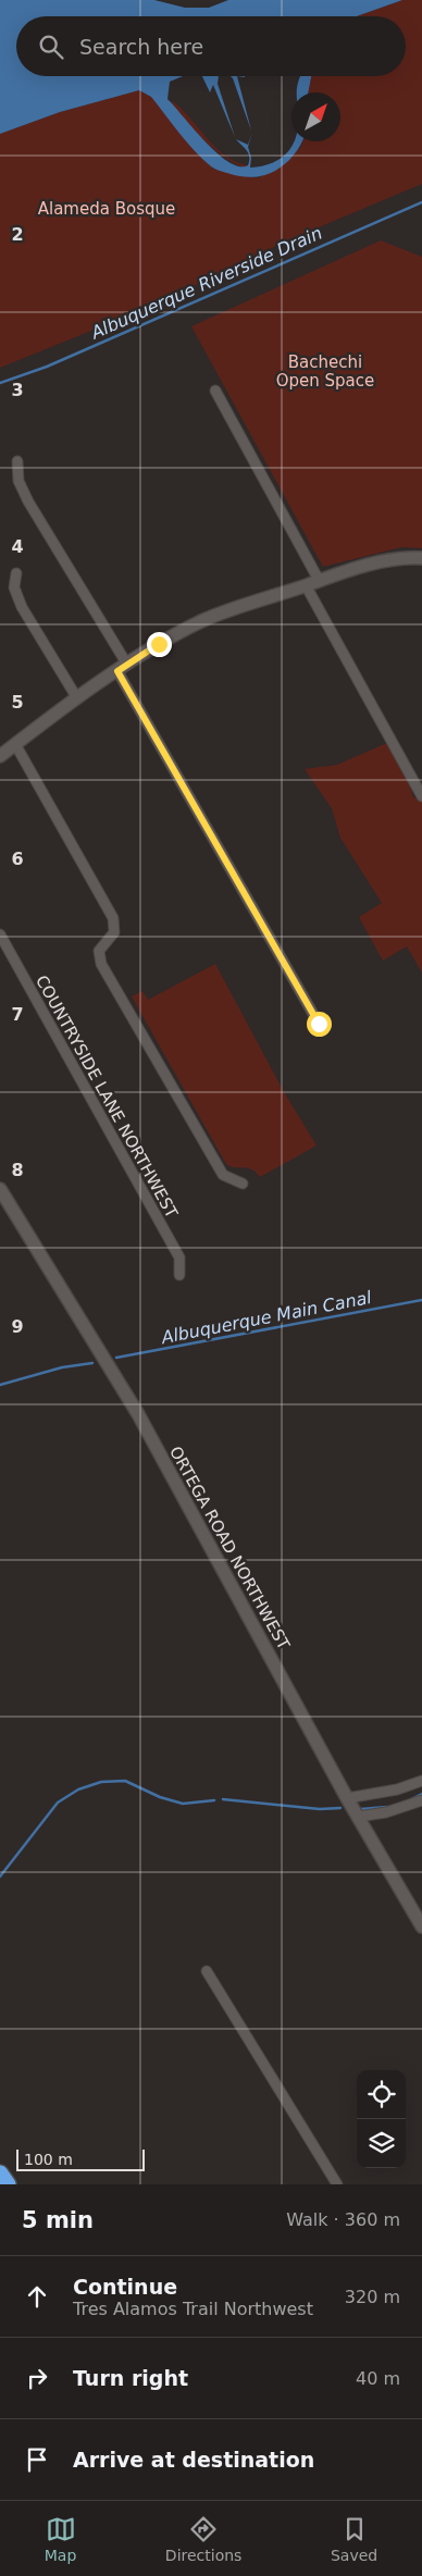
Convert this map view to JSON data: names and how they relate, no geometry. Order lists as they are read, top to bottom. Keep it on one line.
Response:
{"streets":{"street":["COUNTRYSIDE LANE NORTHWEST","ORTEGA ROAD NORTHWEST"]},"water":["Albuquerque Riverside Drain","Albuquerque Main Canal"],"parks":["Alameda Bosque","Bachechi Open Space"],"scale_bar":"100 m","north":"top right","page":{"search":"Search here","scale":"100 m","heading":["5 min","Walk · 360 m"],"list":[["Continue","Tres Alamos Trail Northwest","320 m"],["Turn right","40 m"],"Arrive at destination"],"nav":["Map","Directions","Saved"]},"grid":{"rows":["2","3","4","5","6","7","8","9"]}}
